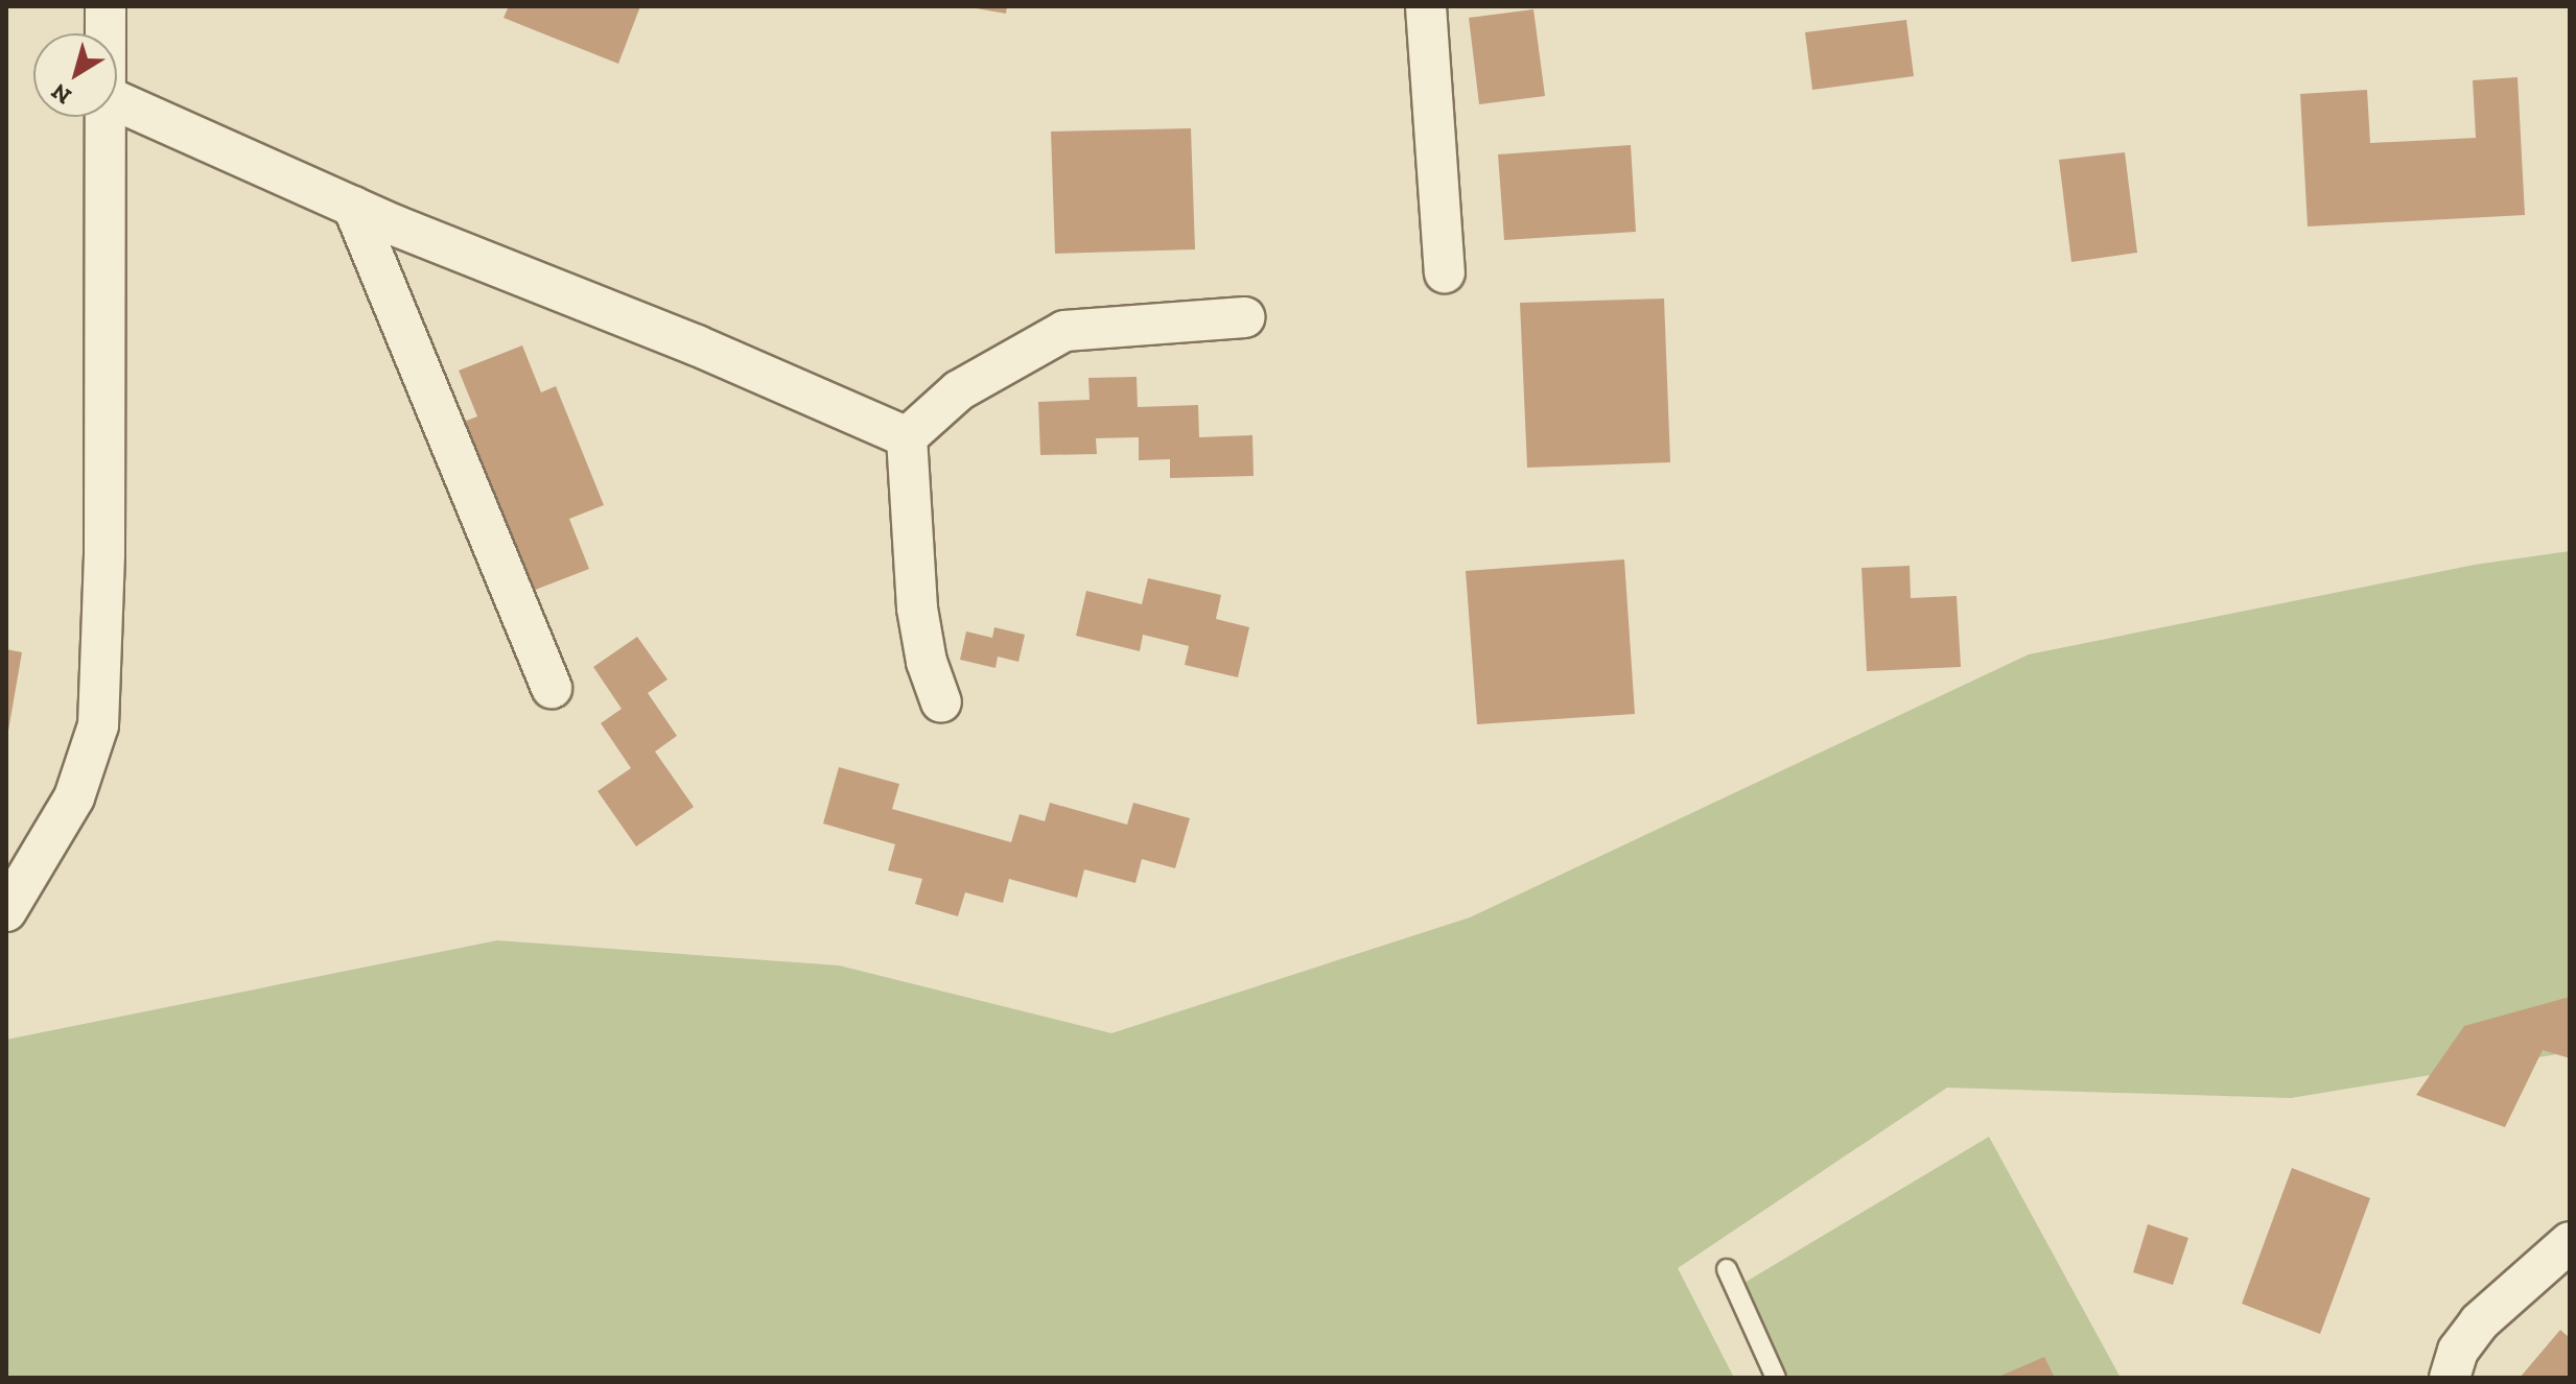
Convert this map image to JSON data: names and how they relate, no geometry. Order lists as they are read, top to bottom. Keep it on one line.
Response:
{"north":"bottom left"}
